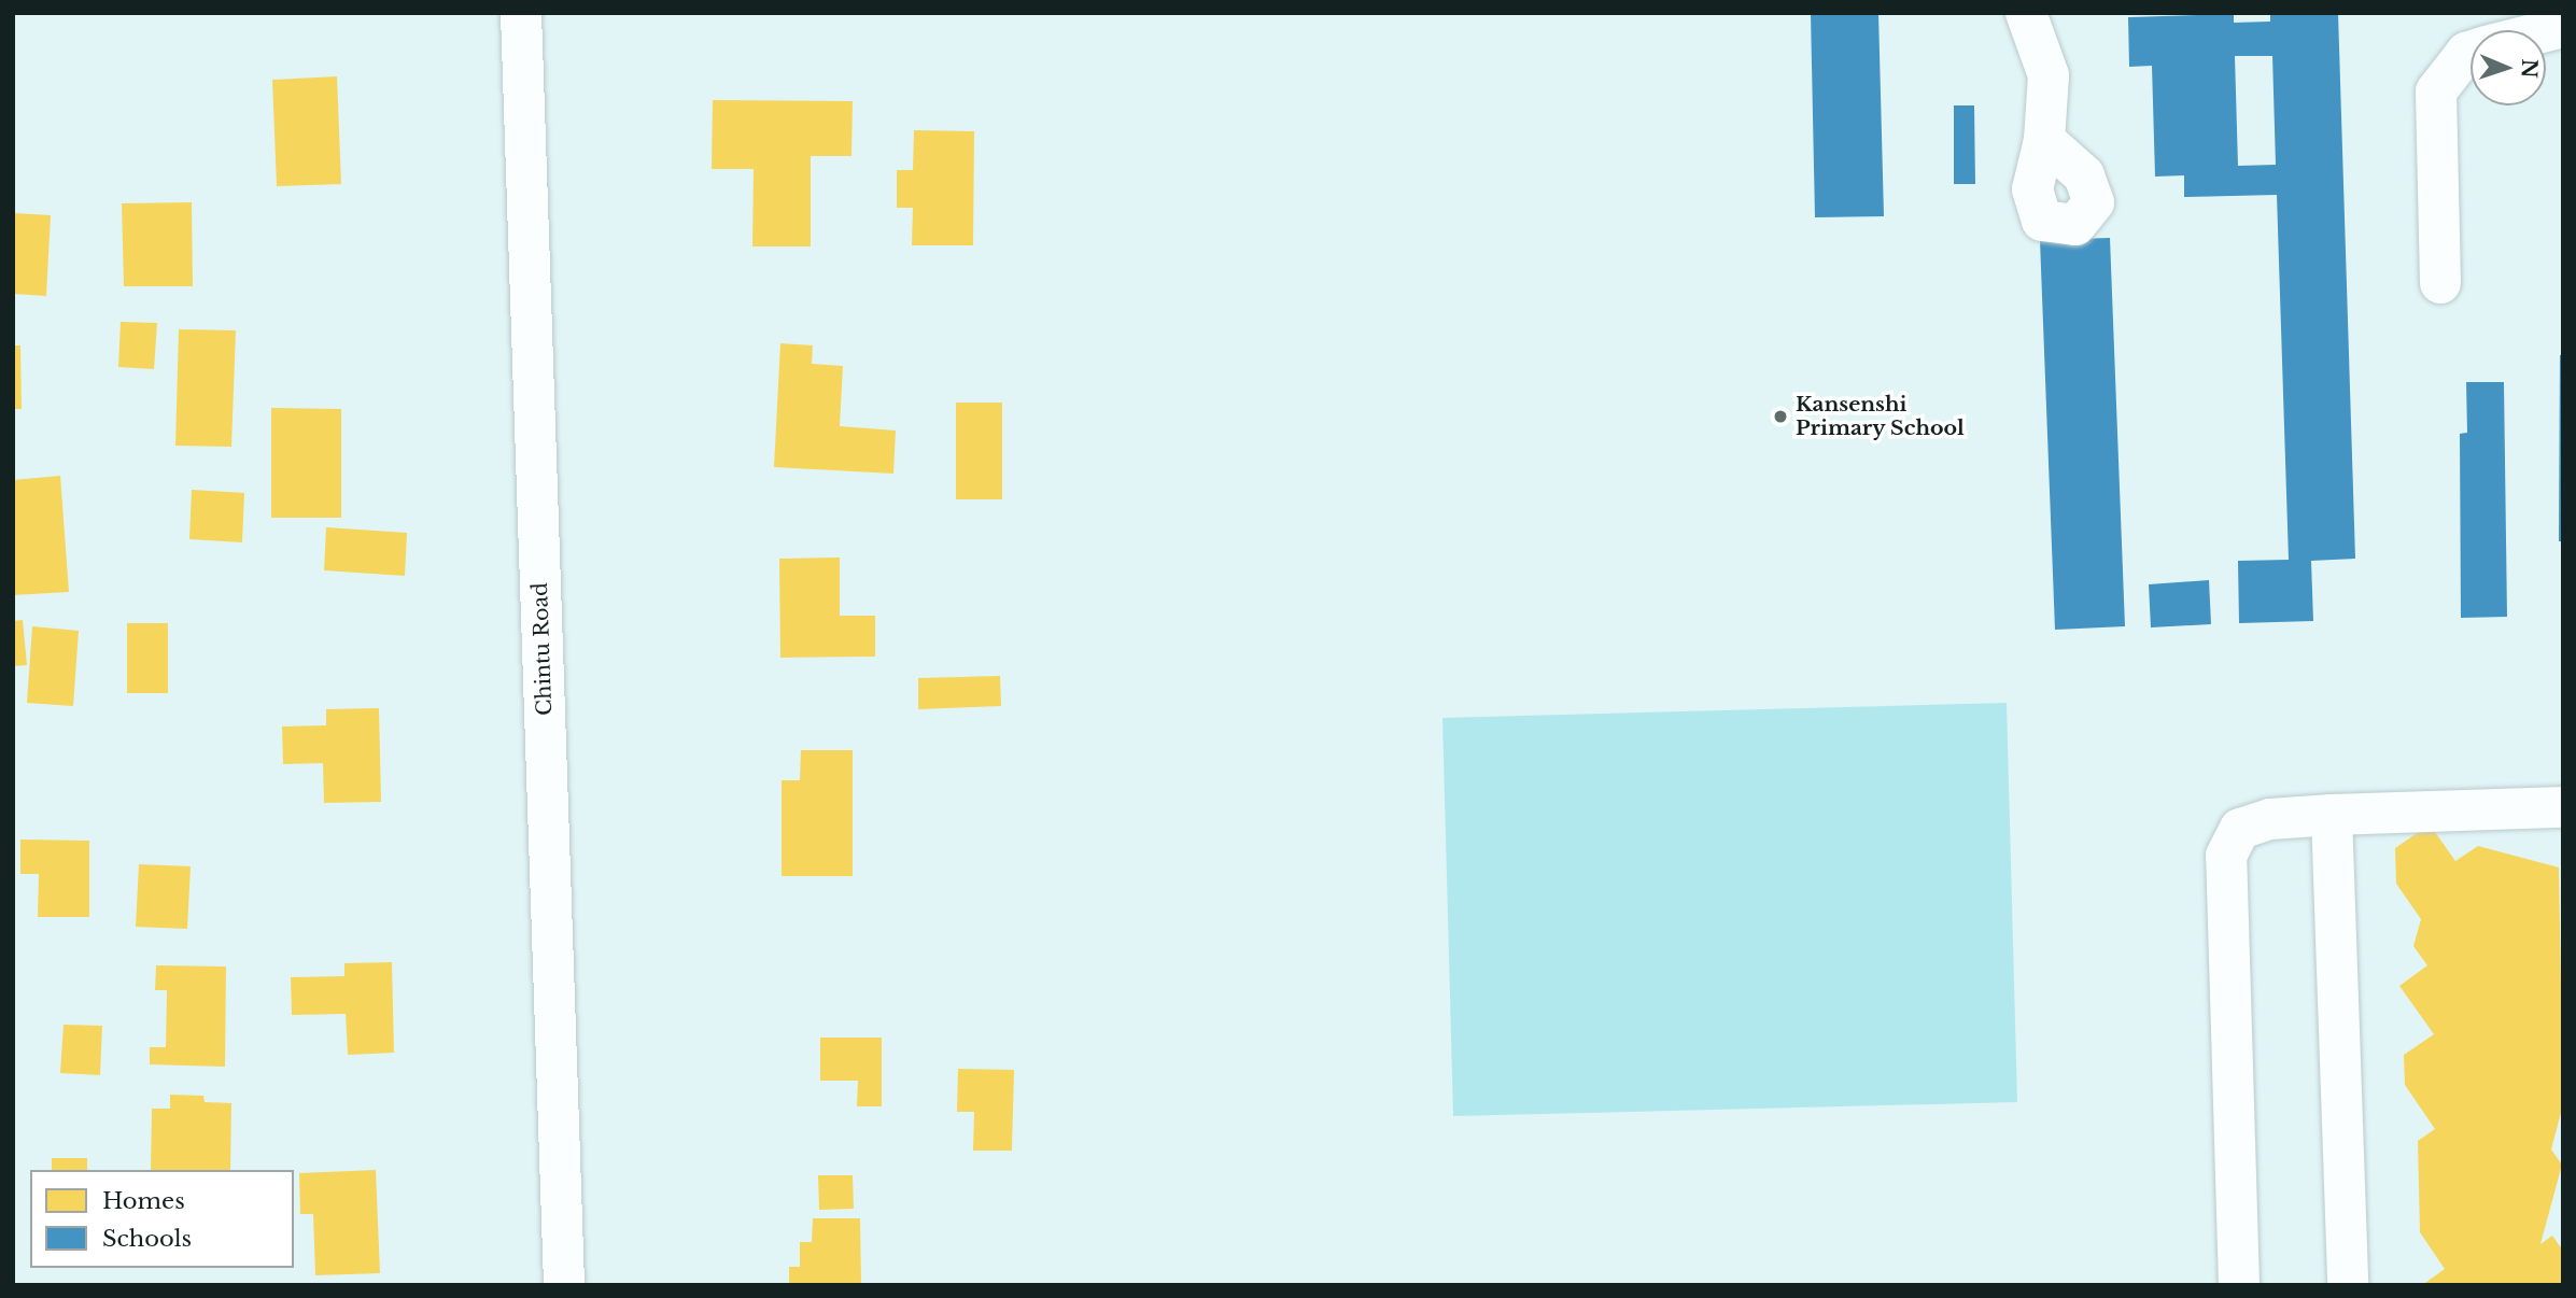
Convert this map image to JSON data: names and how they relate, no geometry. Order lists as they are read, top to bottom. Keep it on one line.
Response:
{"streets":{"street":["Chintu Road"]},"places":["Kansenshi Primary School"],"legend":["Homes","Schools"],"north":"right"}
